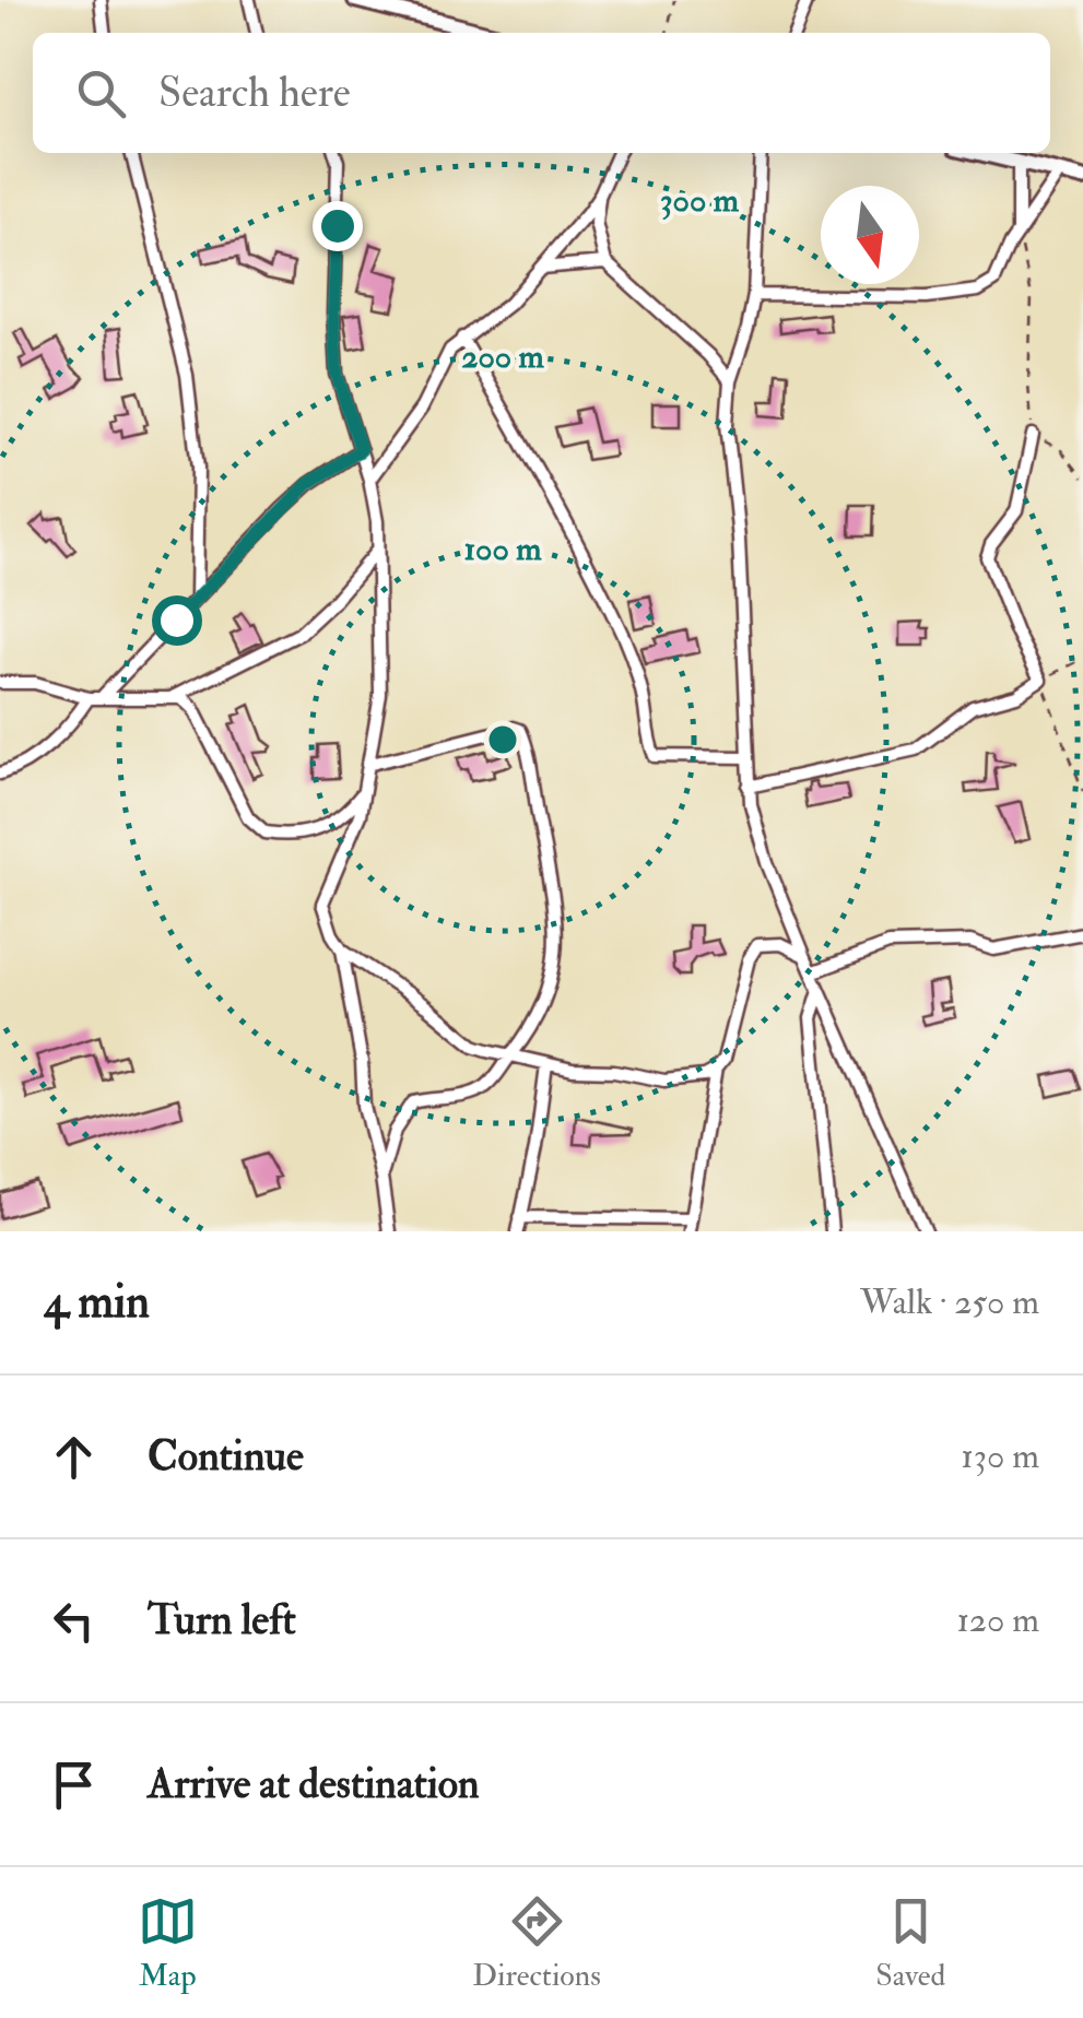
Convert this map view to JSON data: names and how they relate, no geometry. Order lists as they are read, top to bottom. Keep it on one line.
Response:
{"north":"bottom","page":{"search":"Search here","heading":["4 min","Walk · 250 m"],"list":[["Continue","130 m"],["Turn left","120 m"],"Arrive at destination"],"nav":["Map","Directions","Saved"]},"rings":["300 m","200 m","100 m"]}
